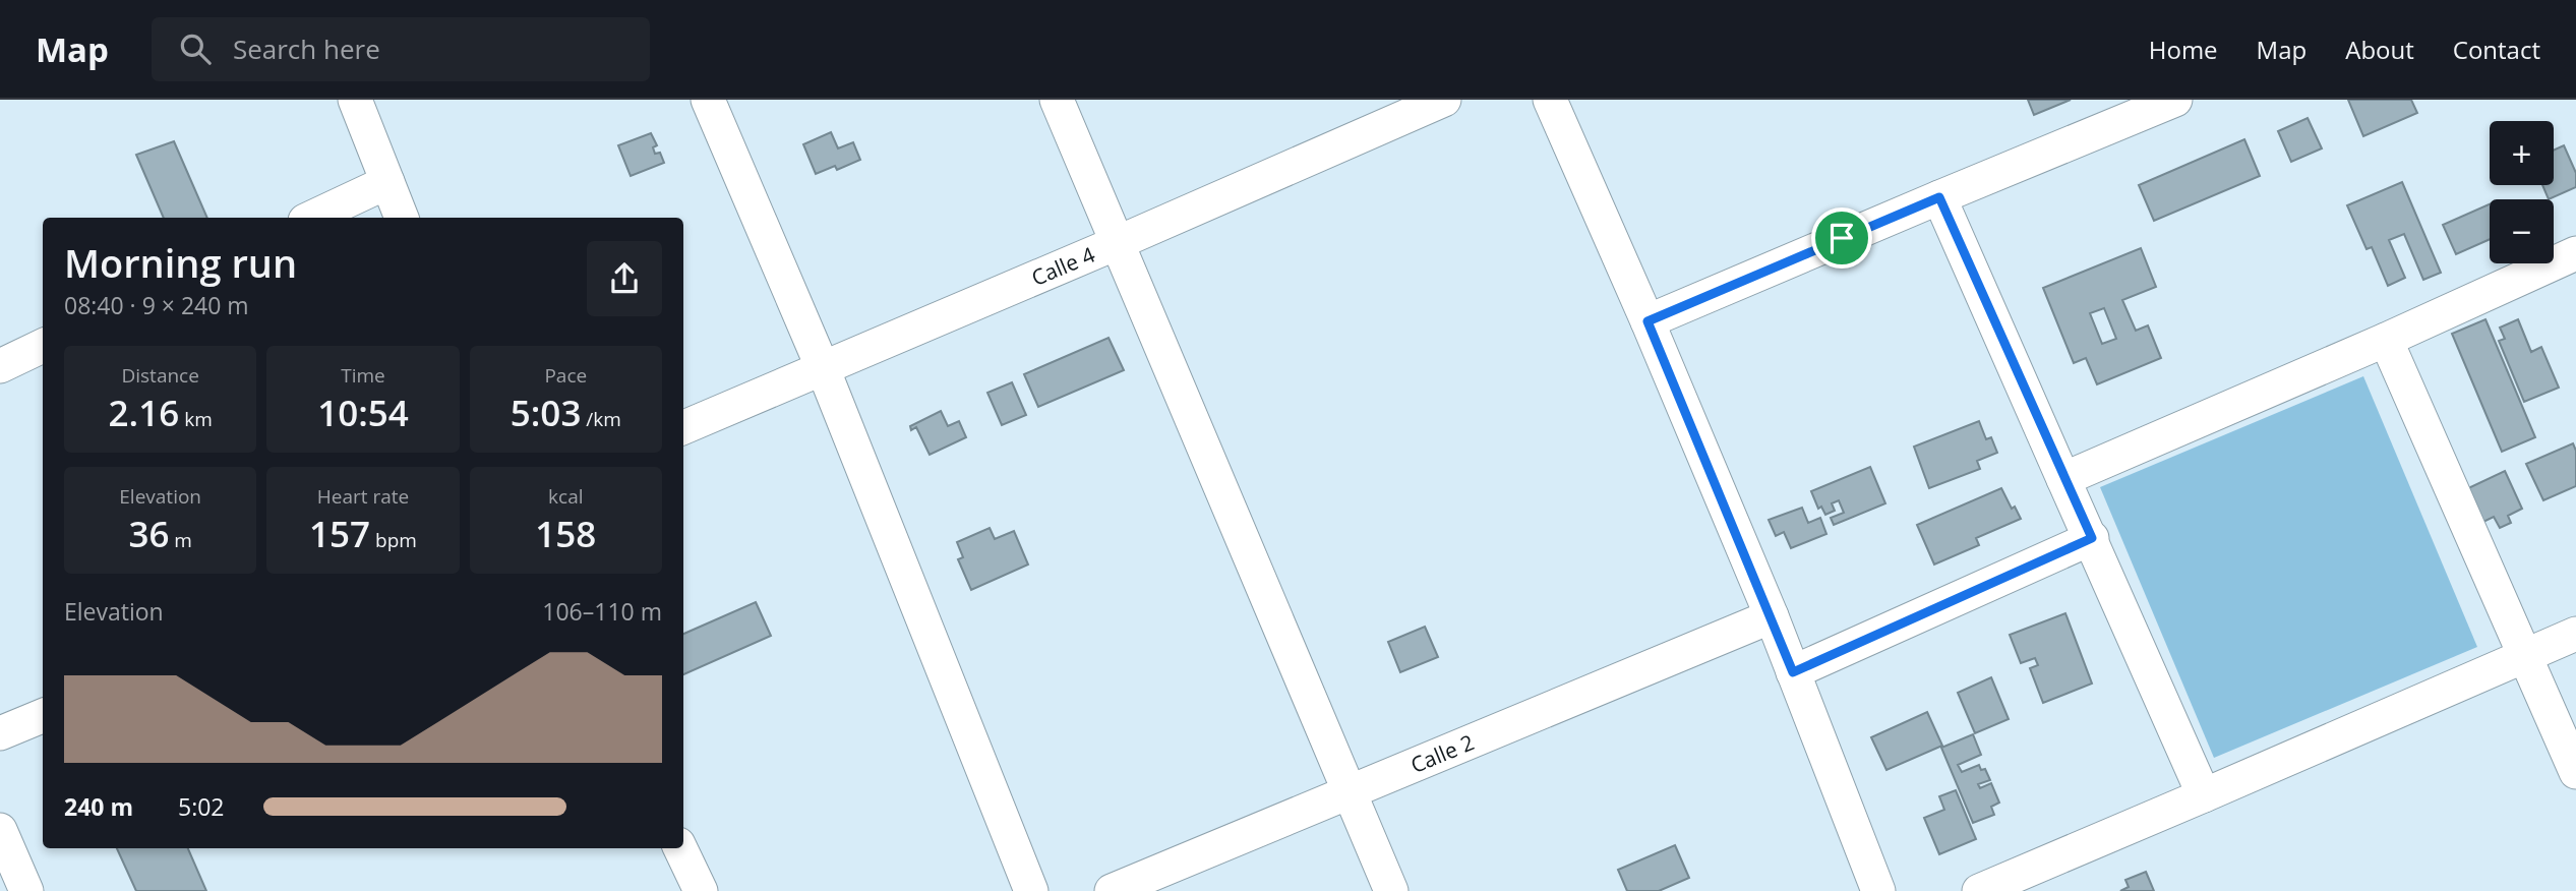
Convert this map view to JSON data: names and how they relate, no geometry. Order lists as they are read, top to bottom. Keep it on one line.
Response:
{"streets":{"street":["Calle 4","Calle 2"]},"page":{"header":"Map","search":"Search here","nav":["Home","Map","About","Contact"],"map_buttons":["+","−"],"heading":["Morning run","08:40 · 9 × 240 m"],"stats":[["Distance","2.16 km"],["Time","10:54"],["Pace","5:03 /km"],["Elevation","36 m"],["Heart rate","157 bpm"],["kcal","158"]],"chart":["Elevation","106–110 m"],"list":[{"name":"240 m","note":"5:02"}]}}
